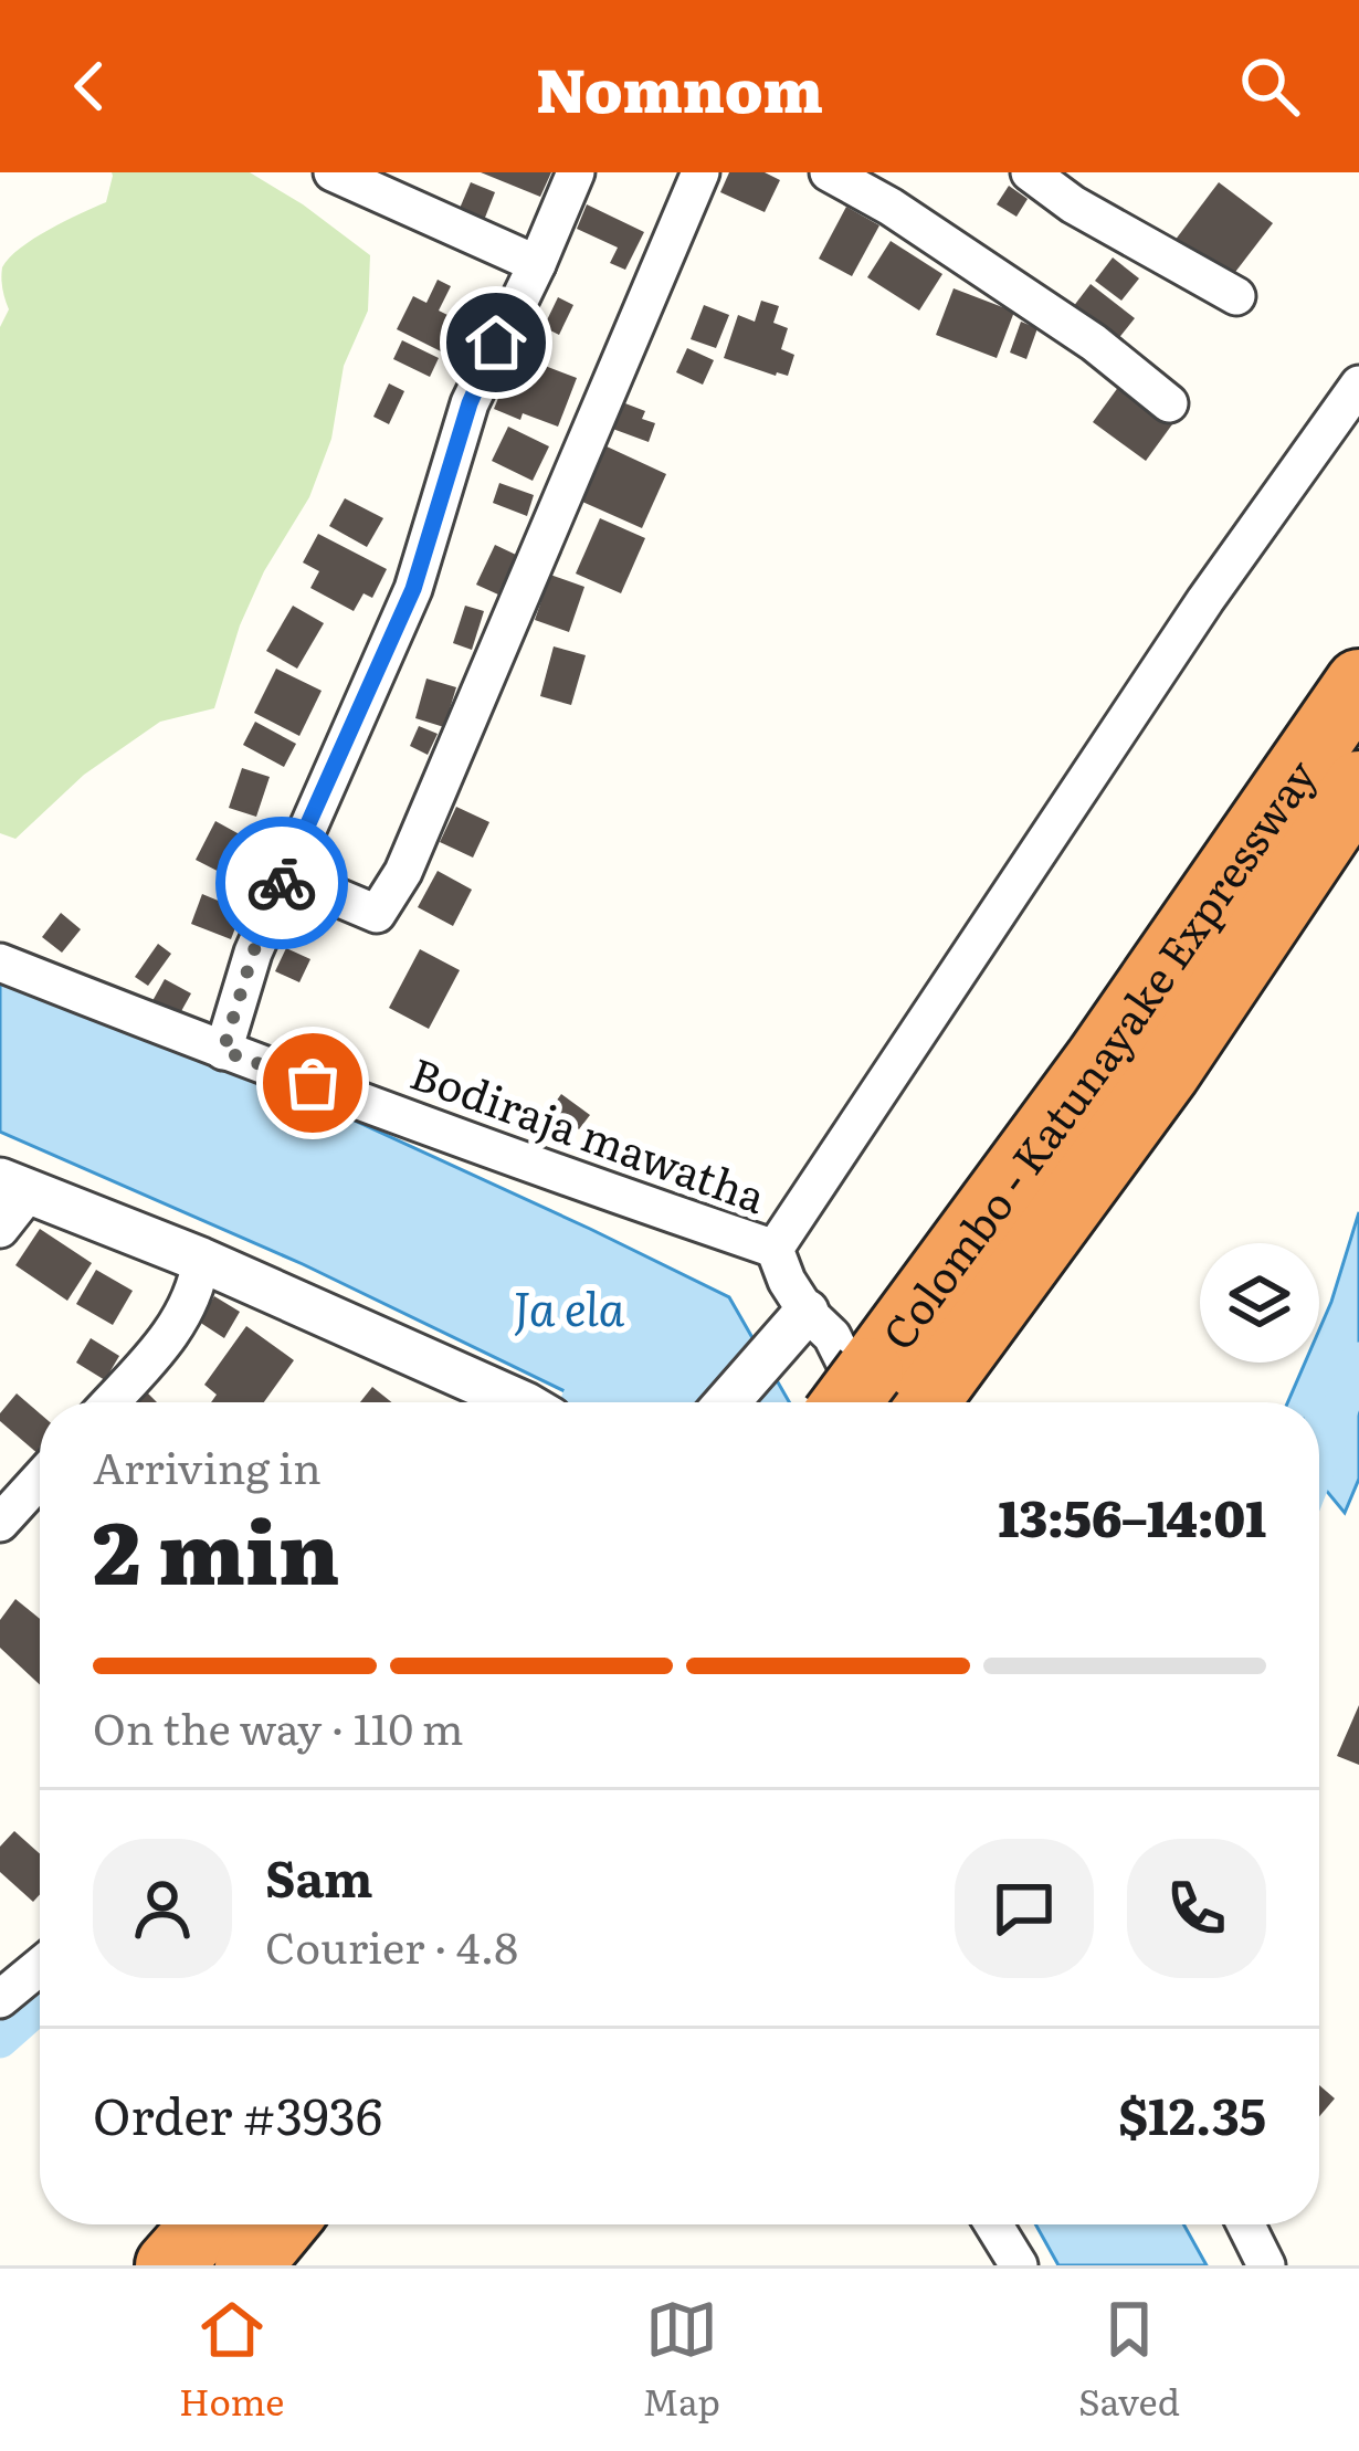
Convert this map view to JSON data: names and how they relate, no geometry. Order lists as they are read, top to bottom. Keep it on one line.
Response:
{"streets":{"highway":["Colombo - Katunayake Expressway"],"street":["Bodiraja mawatha"]},"water":["Ja ela"],"page":{"header":"Nomnom","heading":["2 min","Arriving in","13:56–14:01"],"panel":["Sam","Courier · 4.8","Order #3936","$12.35"],"bar":"On the way · 110 m","tabs":["Home","Map","Saved"]}}
